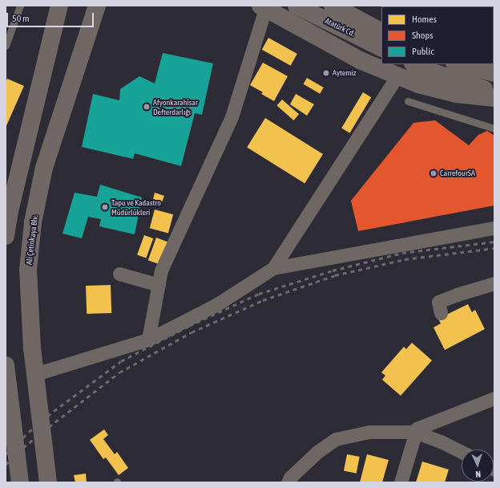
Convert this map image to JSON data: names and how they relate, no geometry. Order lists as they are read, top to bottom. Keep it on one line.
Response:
{"streets":{"main road":["Atatürk Cd.","Ali Çetinkaya Blv."]},"places":["Aytemiz","Afyonkarahisar Defterdarlığı","CarrefourSA","Tapu ve Kadastro Müdürlükleri"],"legend":["Homes","Shops","Public"],"scale_bar":"50 m","north":"bottom"}
